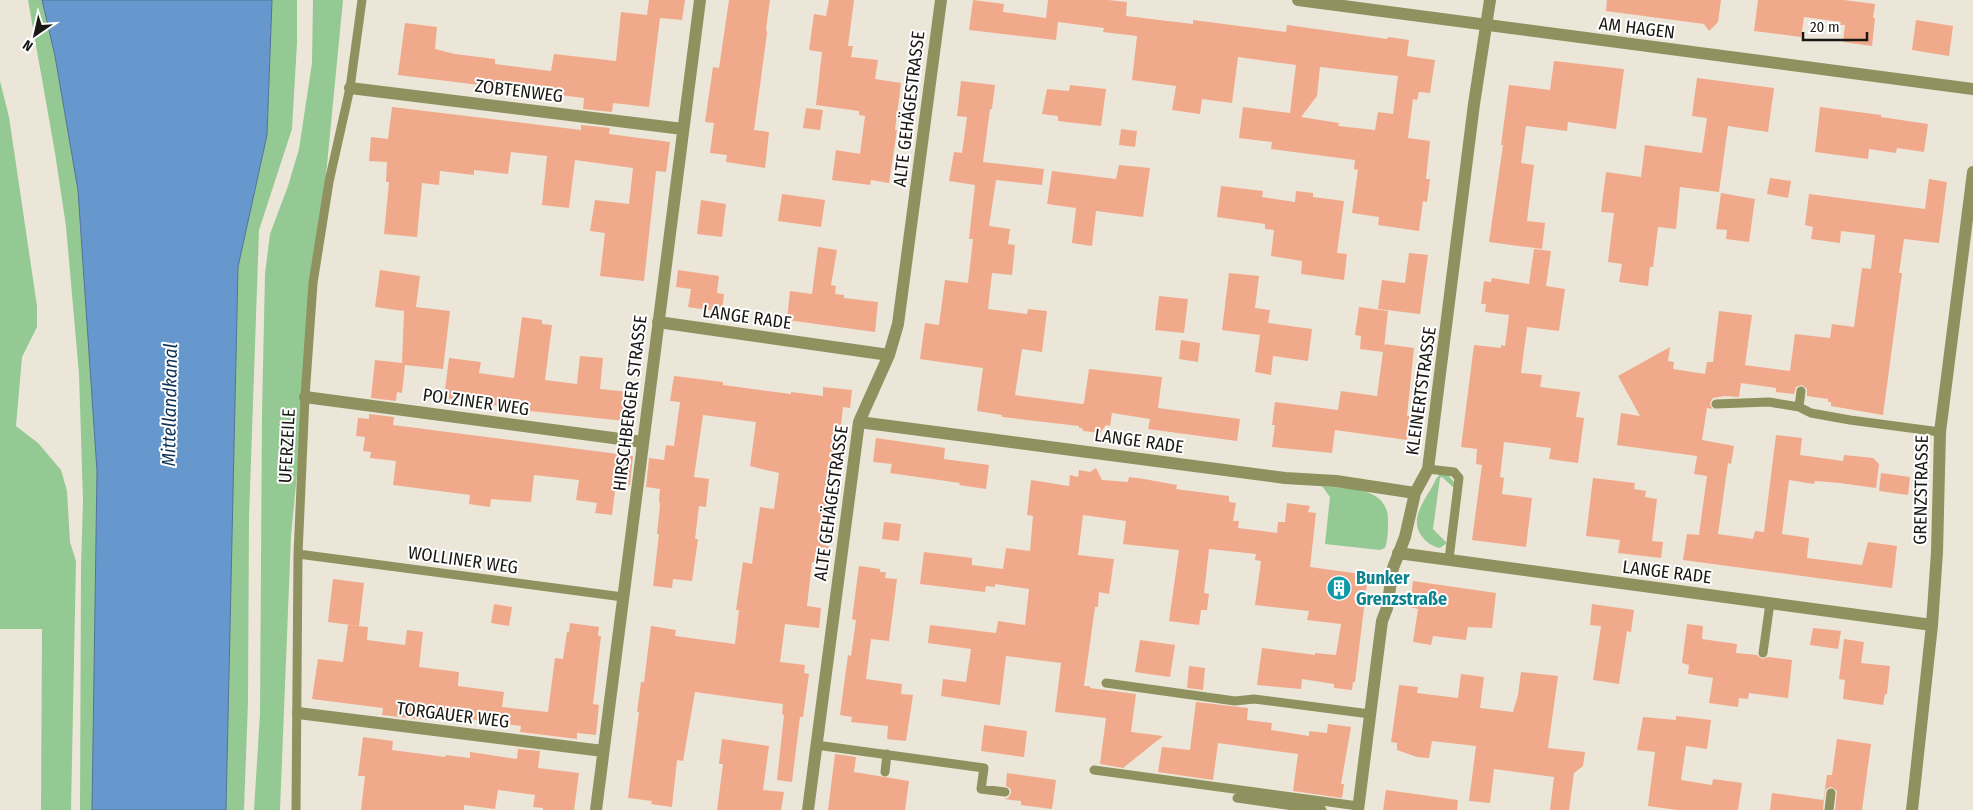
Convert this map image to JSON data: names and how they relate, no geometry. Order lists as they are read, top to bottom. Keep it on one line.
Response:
{"streets":{"street":["AM HAGEN","ZOBTENWEG","ALTE GEHÄGESTRASSE","LANGE RADE","KLEINERTSTRASSE","POLZINER WEG","HIRSCHBERGER STRASSE","GRENZSTRASSE","TORGAUER WEG"],"lane":["UFERZEILE","WOLLINER WEG"]},"crossings":[["AM HAGEN","KLEINERTSTRASSE"],["ZOBTENWEG","HIRSCHBERGER STRASSE"],["ZOBTENWEG","UFERZEILE"],["ALTE GEHÄGESTRASSE","LANGE RADE"],["LANGE RADE","KLEINERTSTRASSE"],["LANGE RADE","HIRSCHBERGER STRASSE"],["LANGE RADE","GRENZSTRASSE"],["POLZINER WEG","HIRSCHBERGER STRASSE"],["POLZINER WEG","UFERZEILE"],["HIRSCHBERGER STRASSE","WOLLINER WEG"],["HIRSCHBERGER STRASSE","TORGAUER WEG"],["UFERZEILE","WOLLINER WEG"],["UFERZEILE","TORGAUER WEG"]],"water":["Mittellandkanal"],"places":{"building":["Bunker Grenzstraße"]},"scale_bar":"20 m","north":"bottom left"}
